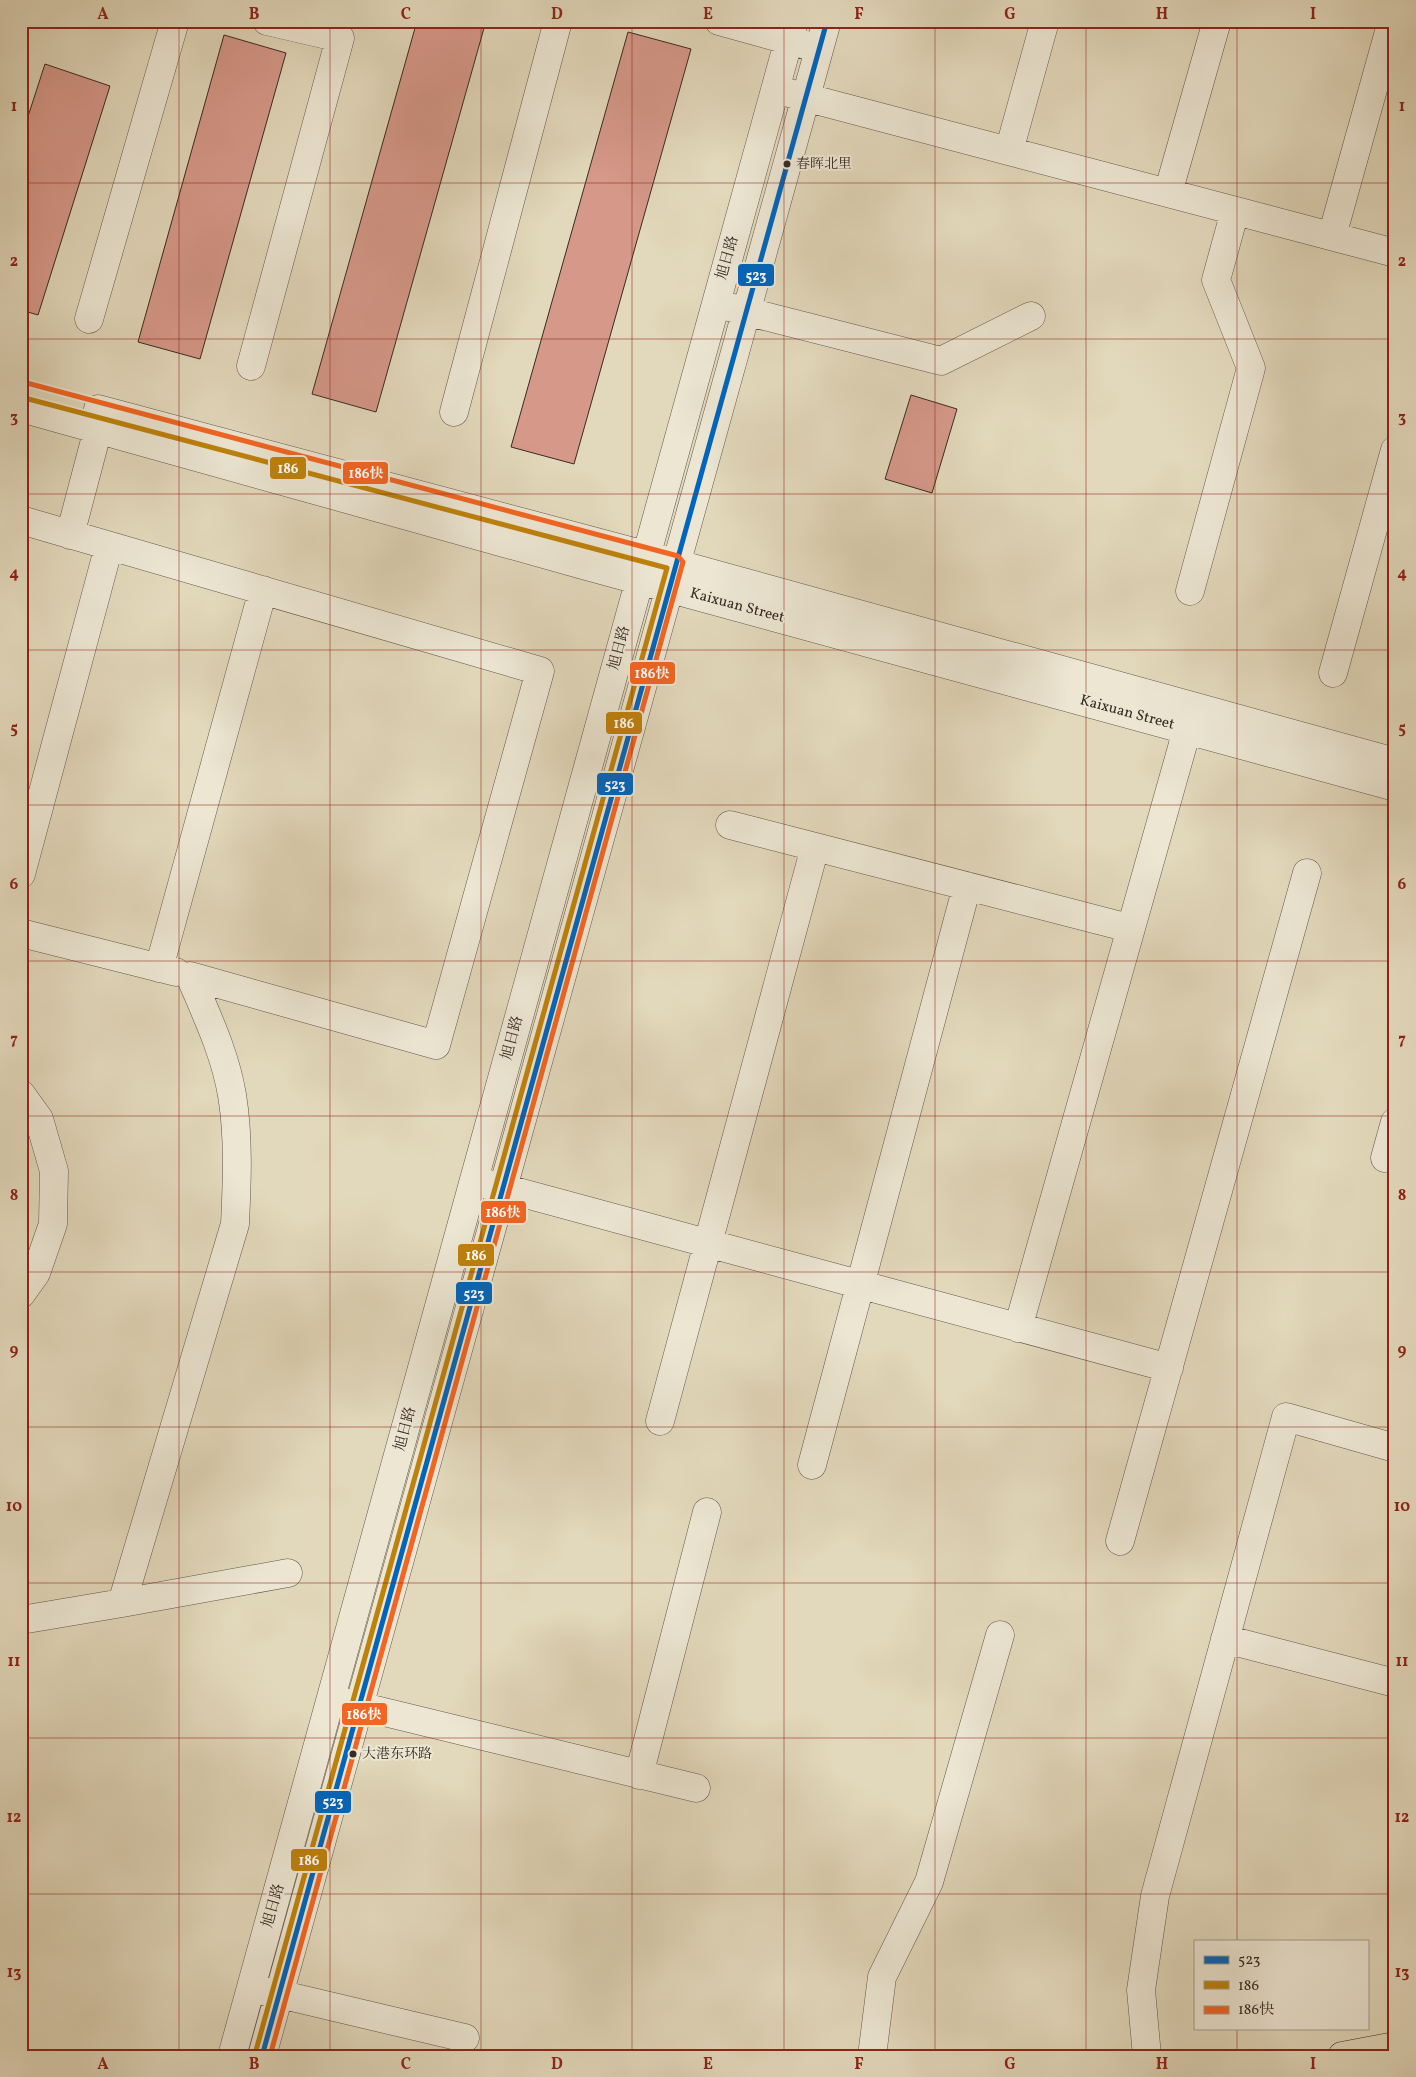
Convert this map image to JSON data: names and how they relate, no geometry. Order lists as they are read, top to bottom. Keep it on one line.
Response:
{"streets":{"street":["旭日路","Kaixuan Street"]},"crossings":[["旭日路","Kaixuan Street"]],"places":["春晖北里","大港东环路"],"lines":["transit line 523","transit line 186快","transit line 186"],"legend":["523","186","186快"],"grid":{"columns":["A","B","C","D","E","F","G","H","I"],"rows":["1","2","3","4","5","6","7","8","9","10","11","12","13"]}}
